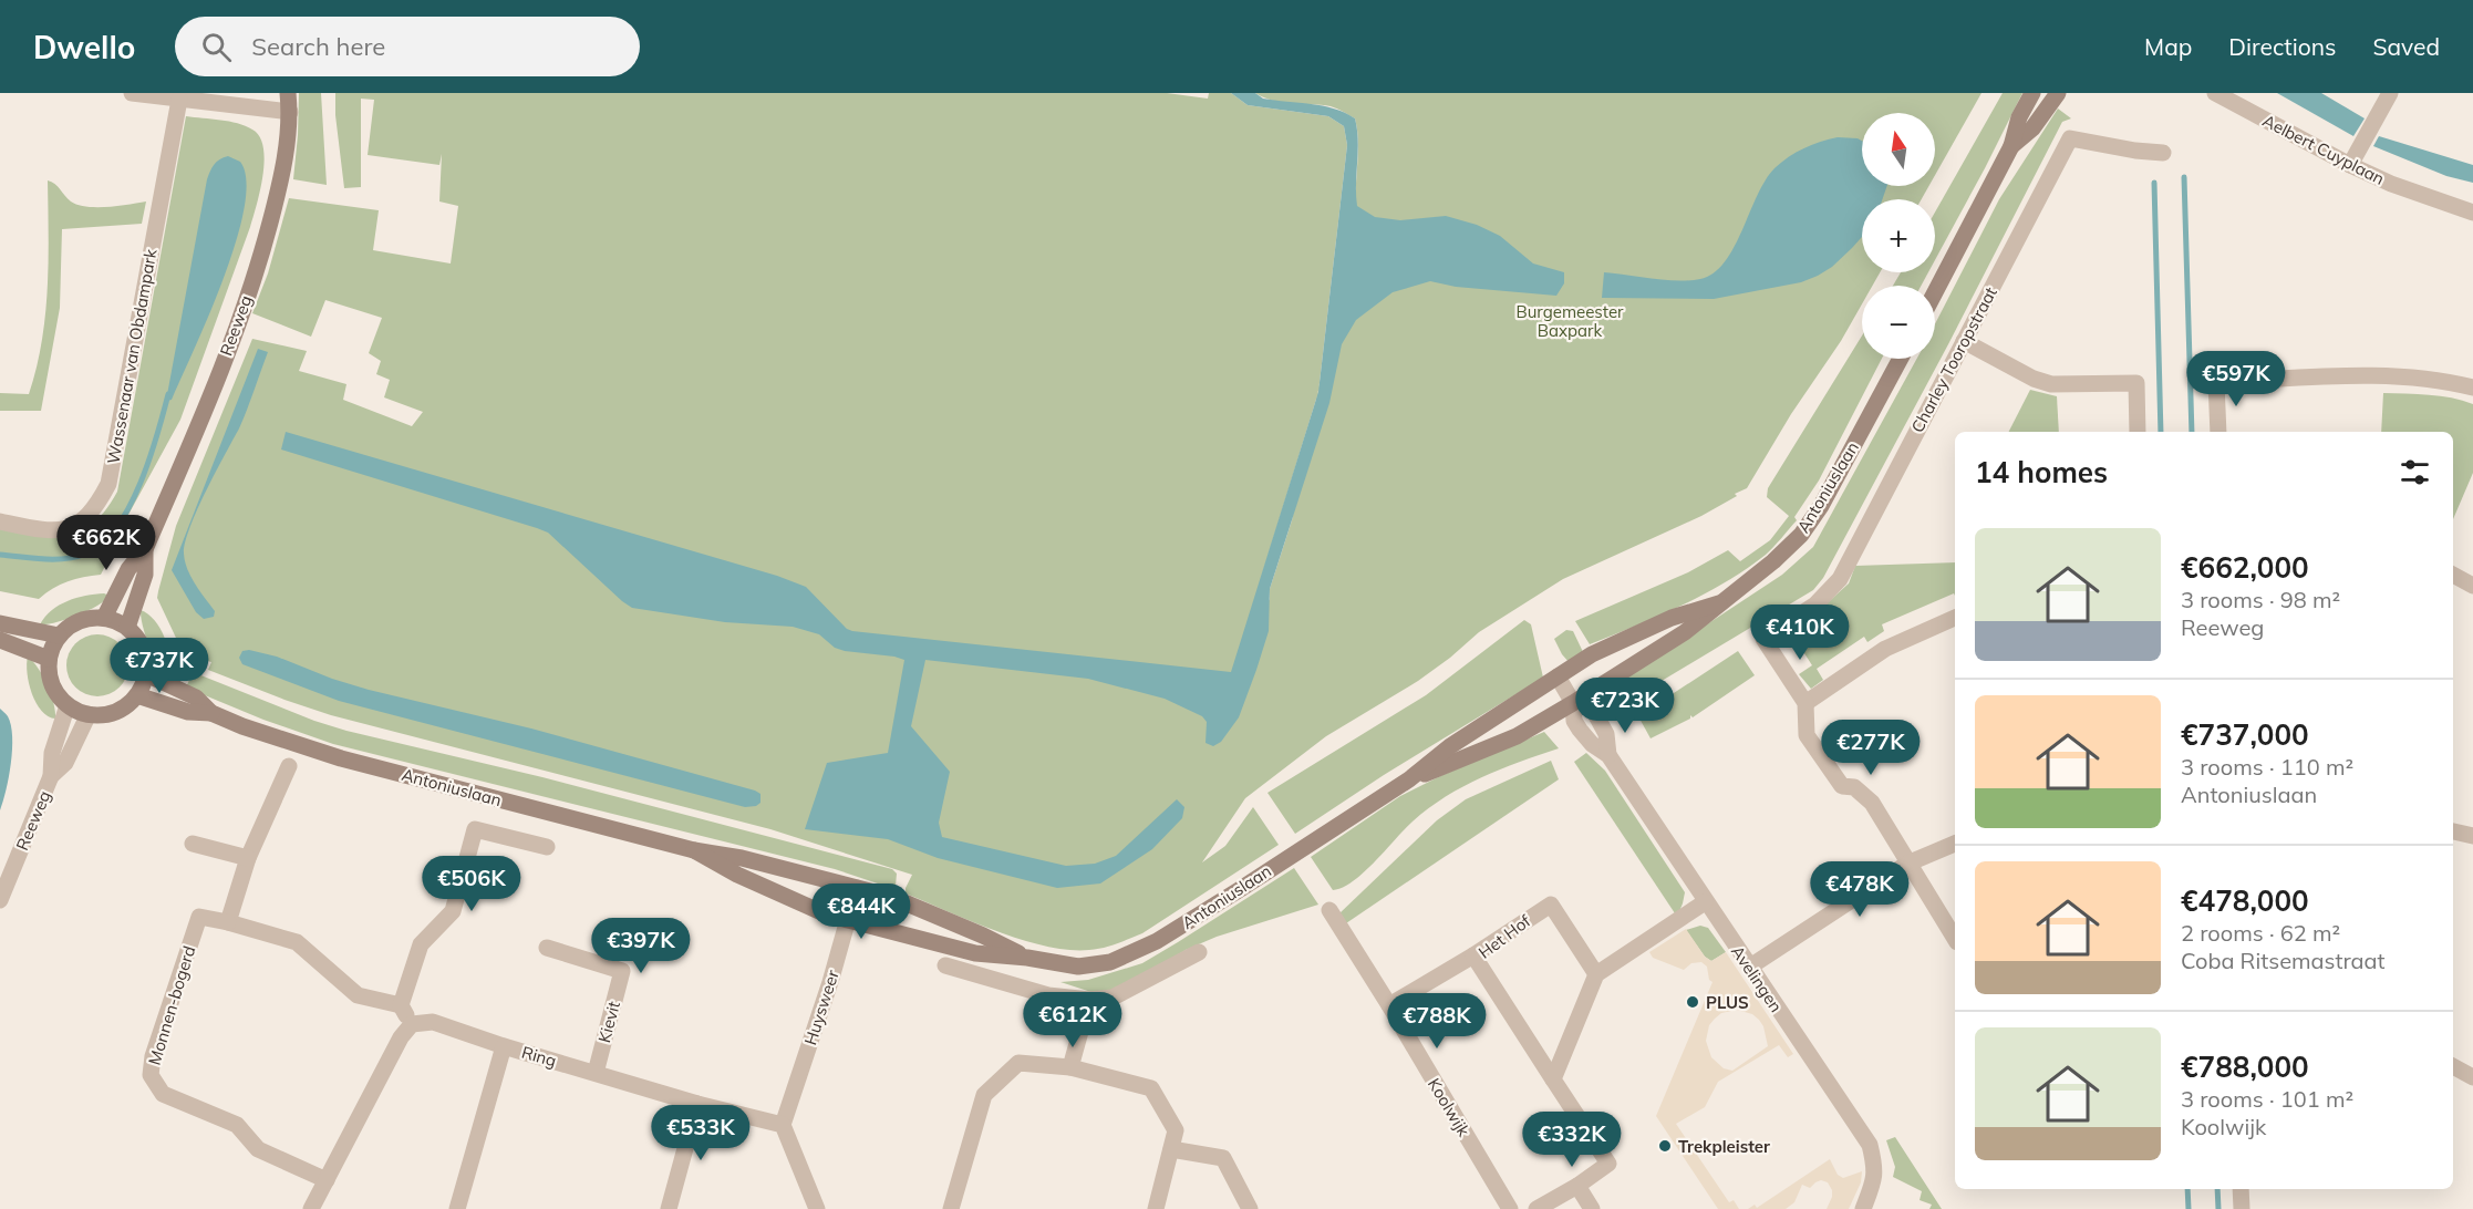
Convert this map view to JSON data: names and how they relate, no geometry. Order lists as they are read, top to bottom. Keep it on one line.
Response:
{"streets":{"main road":["Reeweg","Antoniuslaan"],"street":["Aelbert Cuyplaan","Wassenaar van Obdampark","Charley Tooropstraat","Het Hof","Avelingen","Monnen-bogerd","Huysweer","Kievit","Ring","Koolwijk"]},"crossings":[["Reeweg","Antoniuslaan"],["Antoniuslaan","Avelingen"],["Antoniuslaan","Huysweer"],["Huysweer","Ring"],["Kievit","Ring"]],"parks":["Burgemeester Baxpark"],"places":["PLUS","Trekpleister"],"north":"top","page":{"header":"Dwello","search":"Search here","nav":["Map","Directions","Saved"],"map_buttons":["+","−"],"price":["€597K","€662K","€410K","€737K","€723K","€277K","€506K","€478K","€844K","€397K","€612K","€788K","€533K","€332K"],"heading":"14 homes","list":[{"name":"€662,000","note":"3 rooms · 98 m² · Reeweg"},{"name":"€737,000","note":"3 rooms · 110 m² · Antoniuslaan"},{"name":"€478,000","note":"2 rooms · 62 m² · Coba Ritsemastraat"},{"name":"€788,000","note":"3 rooms · 101 m² · Koolwijk"}]}}
